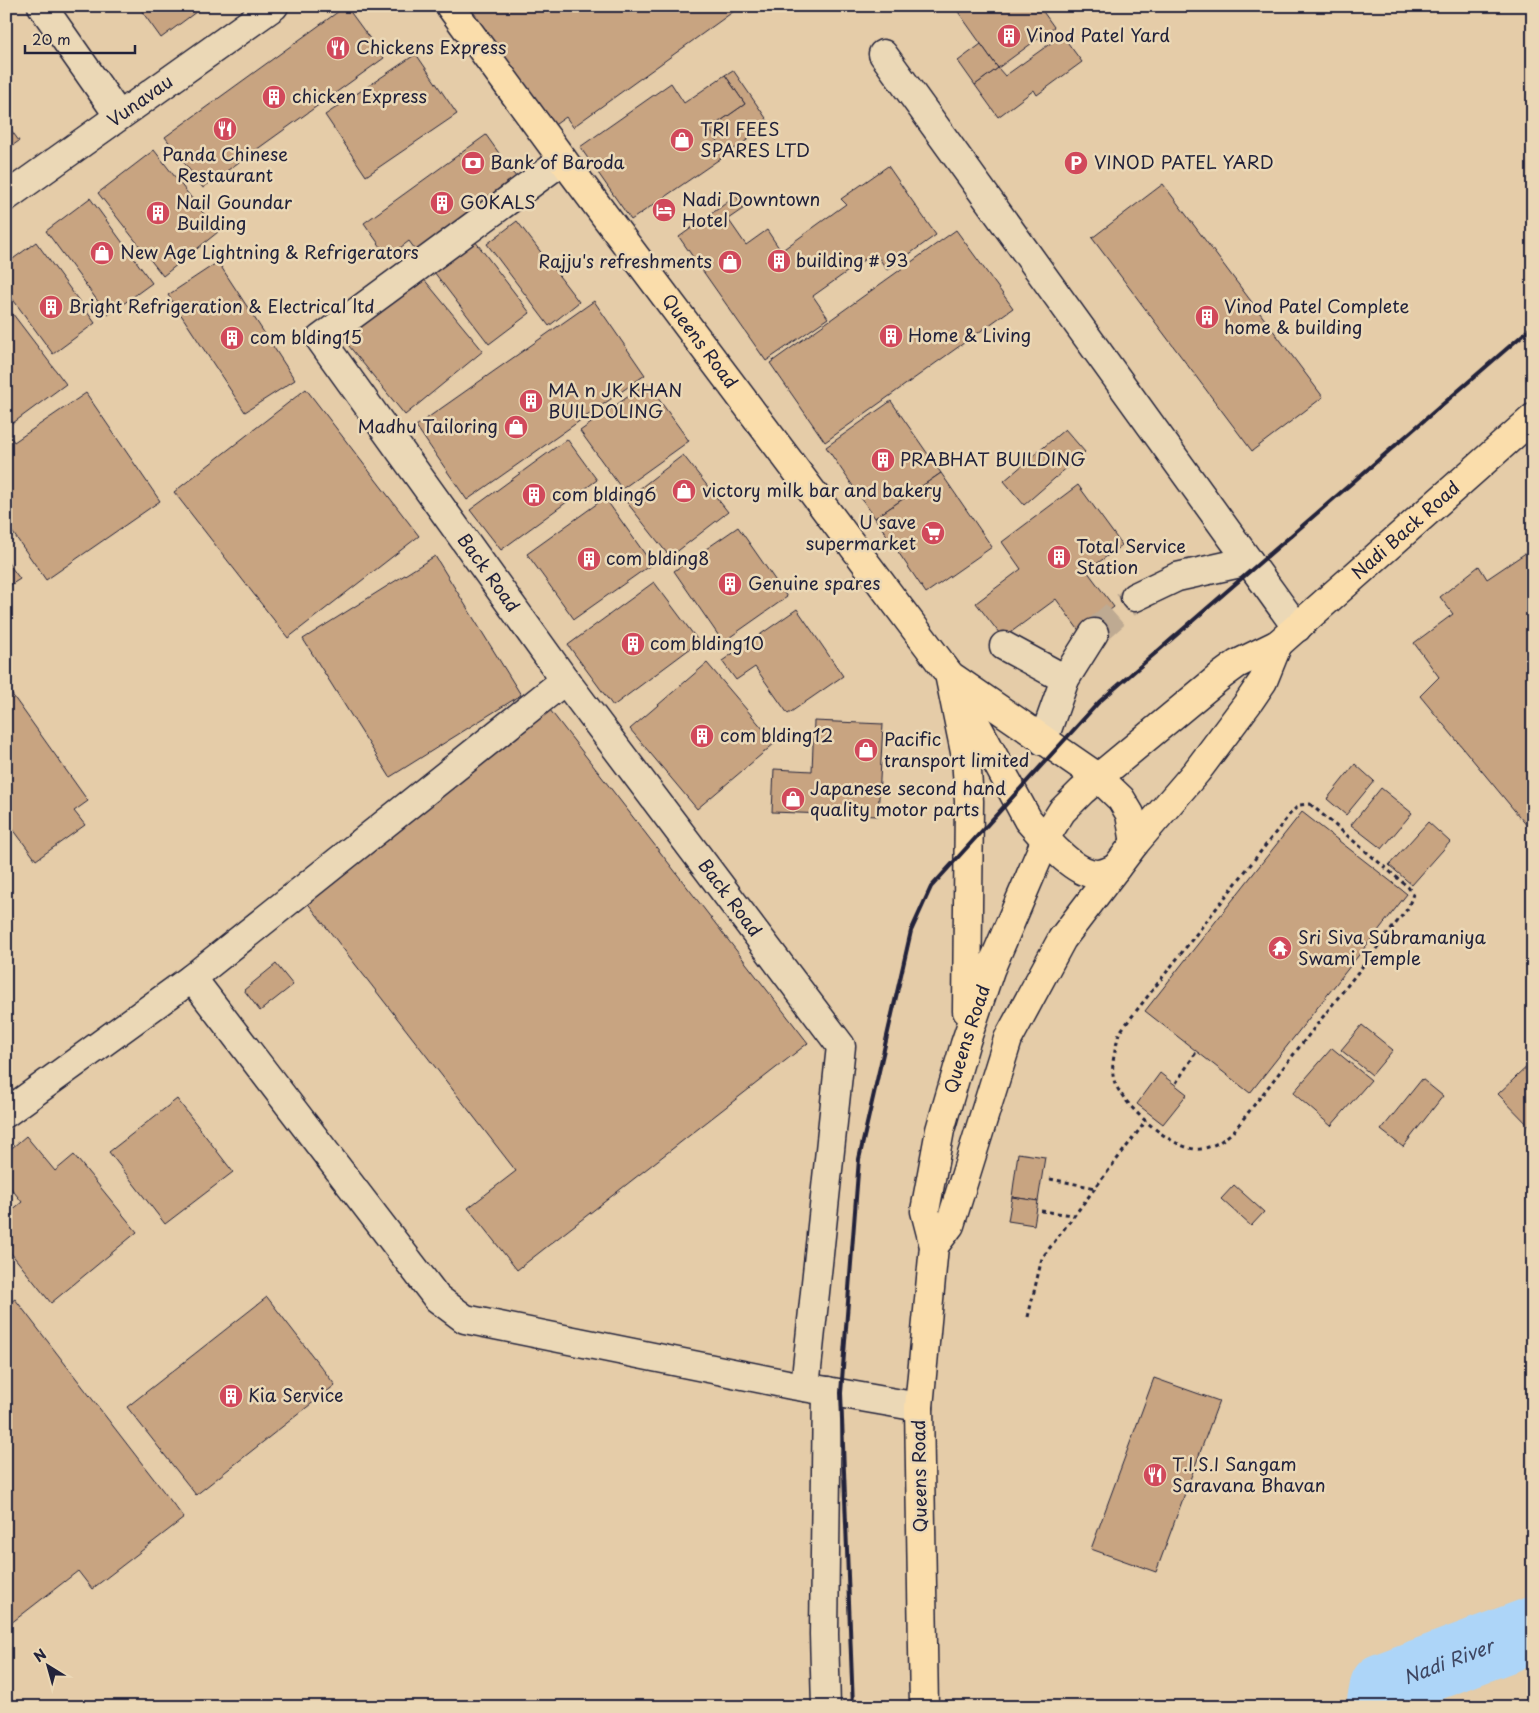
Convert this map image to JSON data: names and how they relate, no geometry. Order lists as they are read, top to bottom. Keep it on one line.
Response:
{"streets":{"main road":["Queens Road","Nadi Back Road"],"street":["Vunavau","Back Road"]},"crossings":[["Queens Road","Nadi Back Road"],["Queens Road","Back Road"]],"water":["Nadi River"],"places":{"building":["Vinod Patel Yard","chicken Express","GOKALS","Nail Goundar Building","building # 93","Bright Refrigeration & Electrical ltd","Vinod Patel Complete home & building","Home & Living","com blding15","MA n JK KHAN BUILDOLING","PRABHAT BUILDING","com blding6","Total Service Station","com blding8","Genuine spares","com blding10","com blding12","Kia Service"],"restaurant":["Chickens Express","Panda Chinese Restaurant","T.I.S.I Sangam Saravana Bhavan"],"shop":["TRI FEES SPARES LTD","New Age Lightning & Refrigerators","Rajju's refreshments","Madhu Tailoring","victory milk bar and bakery","Pacific transport limited","Japanese second hand quality motor parts"],"bank":["Bank of Baroda"],"parking":["VINOD PATEL YARD"],"hotel":["Nadi Downtown Hotel"],"supermarket":["U save supermarket"],"temple":["Sri Siva Subramaniya Swami Temple"]},"scale_bar":"20 m","north":"top left"}
